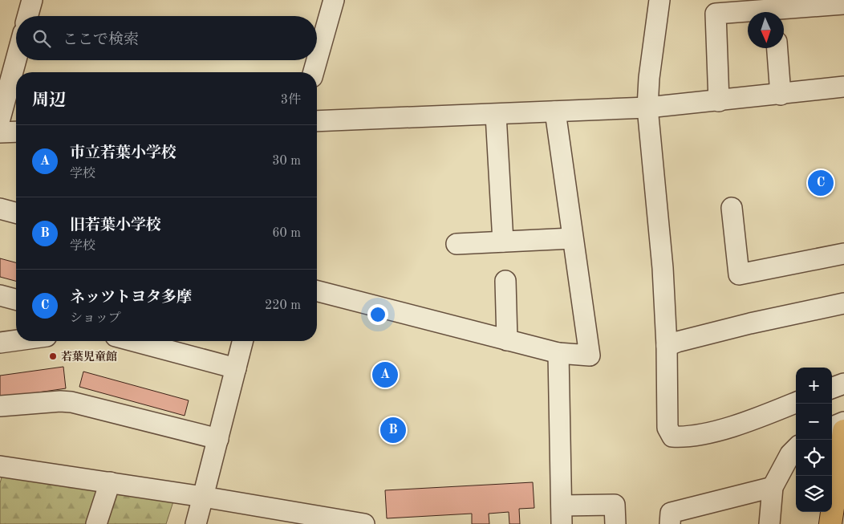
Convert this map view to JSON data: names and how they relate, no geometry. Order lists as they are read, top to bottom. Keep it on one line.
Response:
{"places":["若葉児童館"],"north":"bottom","page":{"search":"ここで検索","heading":["周辺","3件"],"list":[{"mark":"A","name":"市立若葉小学校","note":"学校","value":"30 m"},{"mark":"B","name":"旧若葉小学校","note":"学校","value":"60 m"},{"mark":"C","name":"ネッツトヨタ多摩","note":"ショップ","value":"220 m"}],"pins":["C","A","B"],"map_buttons":["+","−"]}}
